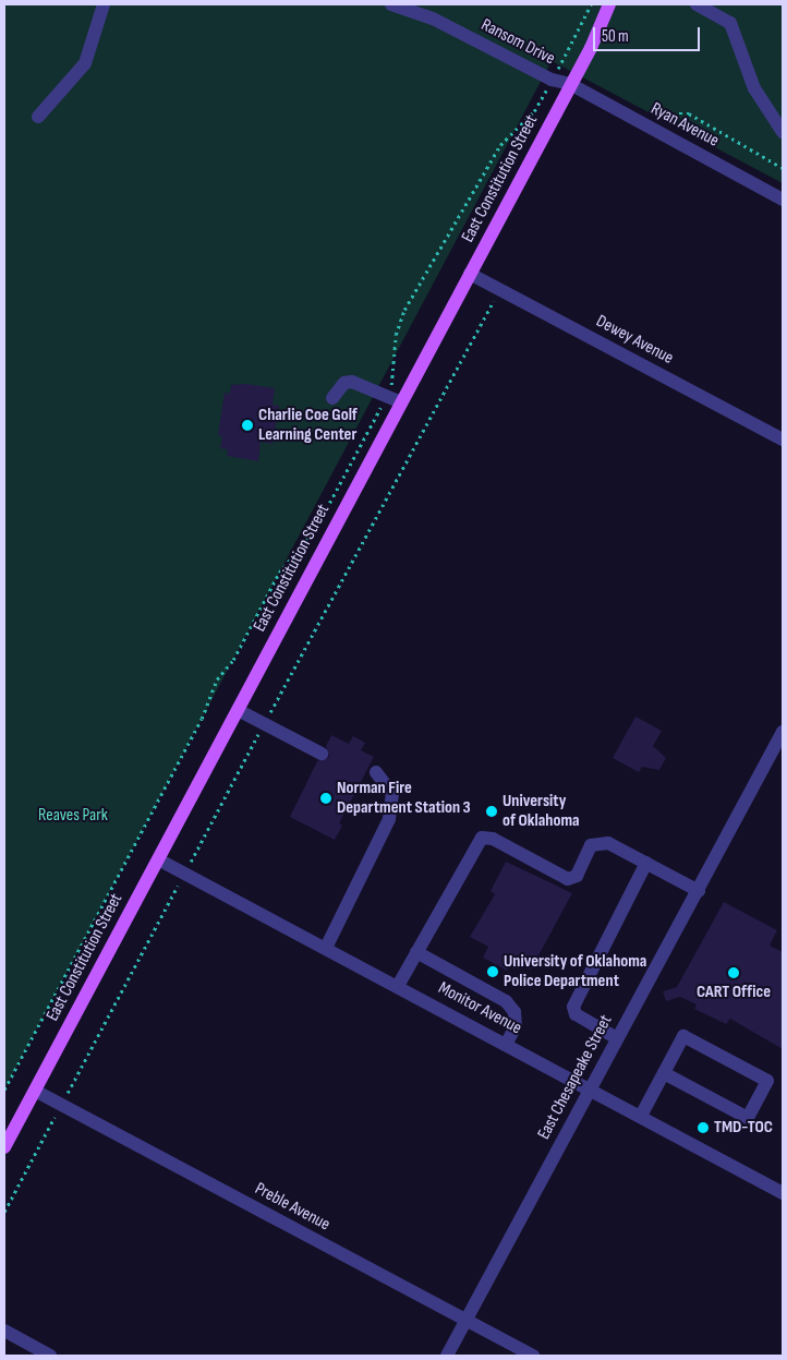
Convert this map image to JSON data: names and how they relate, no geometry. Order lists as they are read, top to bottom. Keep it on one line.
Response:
{"streets":{"main road":["East Constitution Street"],"street":["Ransom Drive","Ryan Avenue","Dewey Avenue","Monitor Avenue","East Chesapeake Street","Preble Avenue"]},"crossings":[["Ransom Drive","Ryan Avenue"],["Ransom Drive","East Constitution Street"],["Ryan Avenue","East Constitution Street"],["East Constitution Street","Dewey Avenue"],["East Constitution Street","Monitor Avenue"],["East Constitution Street","Preble Avenue"],["Monitor Avenue","East Chesapeake Street"],["East Chesapeake Street","Preble Avenue"]],"parks":["Reaves Park"],"places":["Charlie Coe Golf Learning Center","Norman Fire Department Station 3","University of Oklahoma","University of Oklahoma Police Department","CART Office","TMD-TOC"],"scale_bar":"50 m"}
